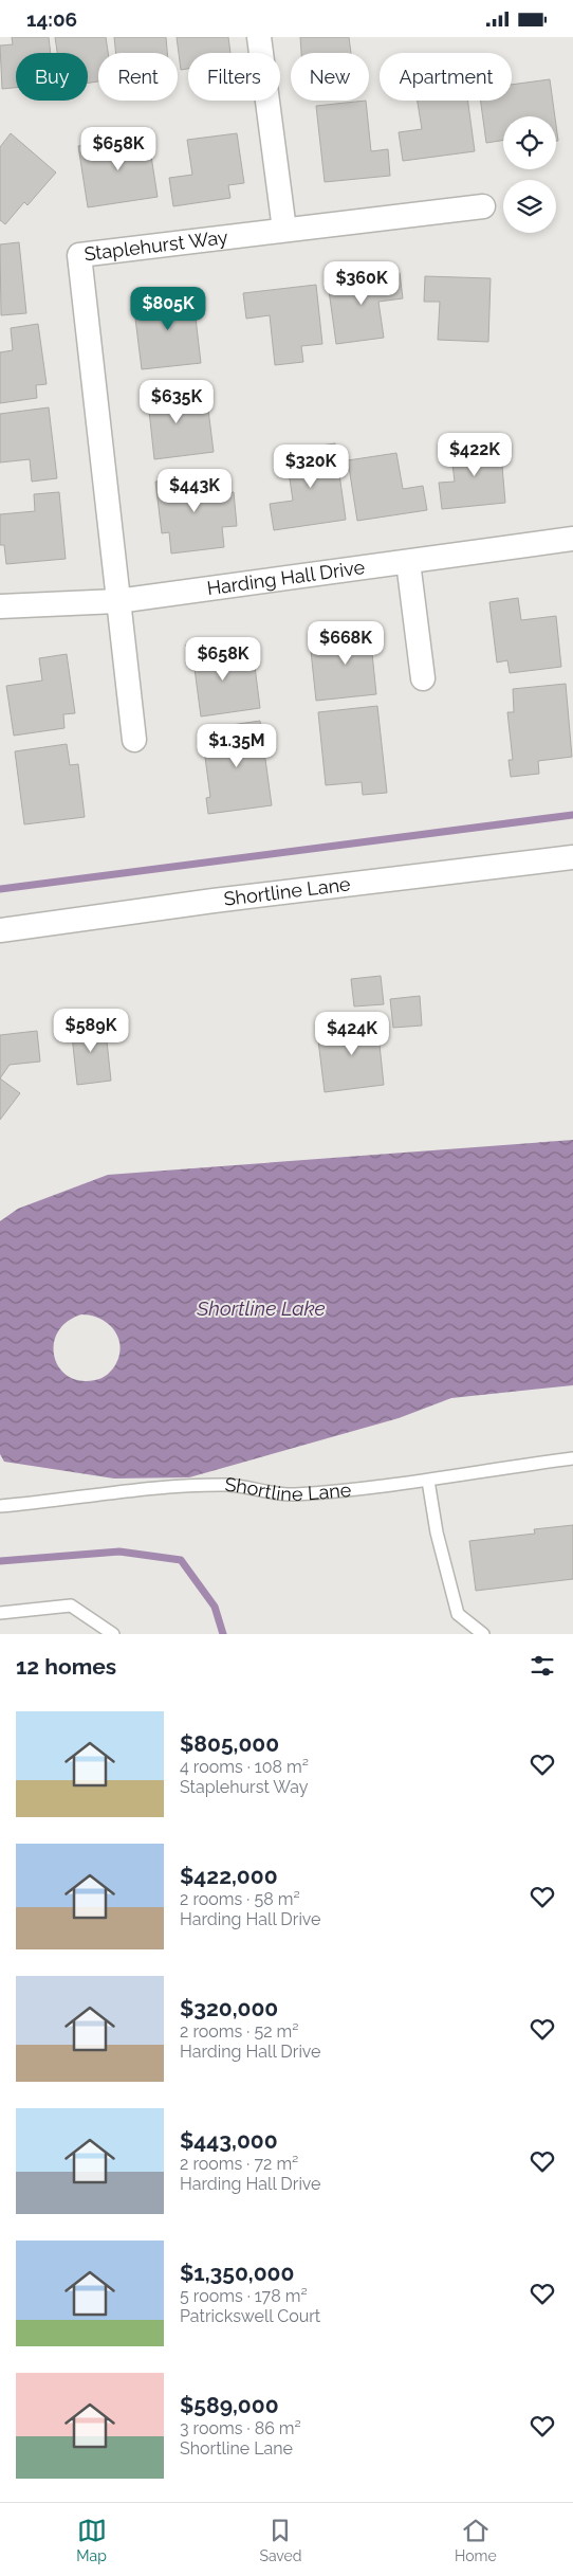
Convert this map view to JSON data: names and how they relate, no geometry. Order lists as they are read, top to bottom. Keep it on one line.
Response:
{"streets":{"street":["Staplehurst Way","Harding Hall Drive","Shortline Lane"]},"crossings":[["Staplehurst Way","Harding Hall Drive"]],"water":["Shortline Lake"],"page":{"status":"14:06","chip":["Buy","Rent","Filters","New","Apartment"],"price":["$658K","$360K","$805K","$635K","$422K","$320K","$443K","$668K","$658K","$1.35M","$589K","$424K"],"heading":"12 homes","list":[{"name":"$805,000","note":"4 rooms · 108 m² · Staplehurst Way"},{"name":"$422,000","note":"2 rooms · 58 m² · Harding Hall Drive"},{"name":"$320,000","note":"2 rooms · 52 m² · Harding Hall Drive"},{"name":"$443,000","note":"2 rooms · 72 m² · Harding Hall Drive"},{"name":"$1,350,000","note":"5 rooms · 178 m² · Patrickswell Court"},{"name":"$589,000","note":"3 rooms · 86 m² · Shortline Lane"}],"tabs":["Map","Saved","Home"]}}
